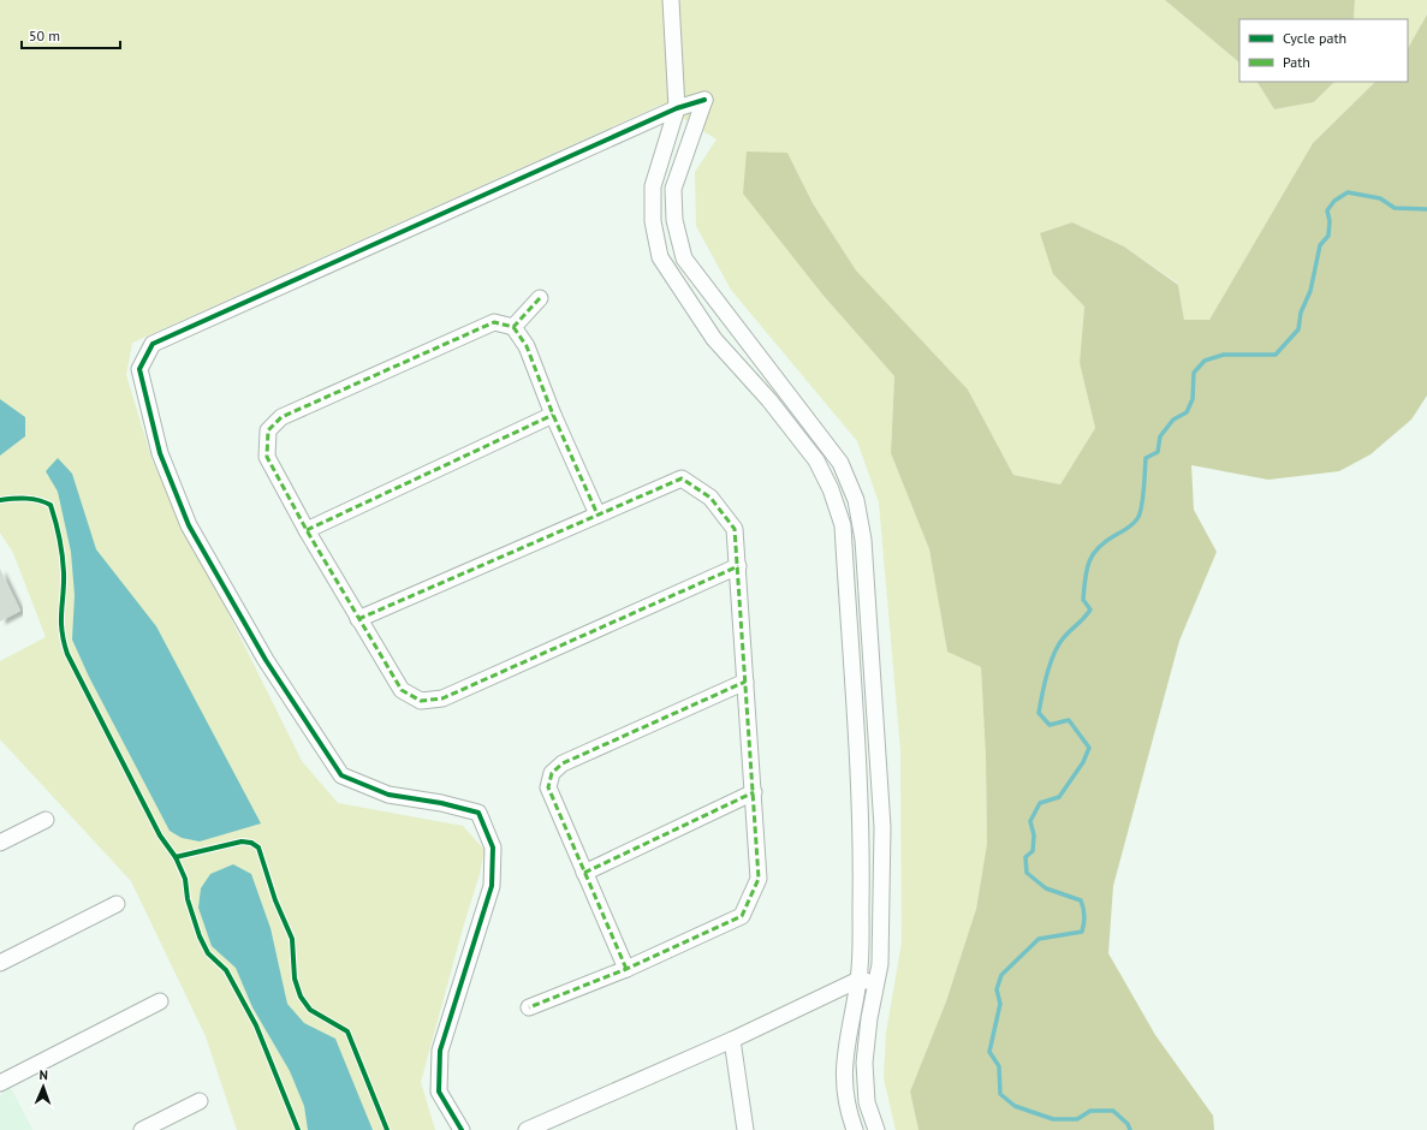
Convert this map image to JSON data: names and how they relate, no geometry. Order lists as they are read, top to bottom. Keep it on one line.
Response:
{"legend":["Cycle path","Path"],"scale_bar":"50 m","north":"top"}
